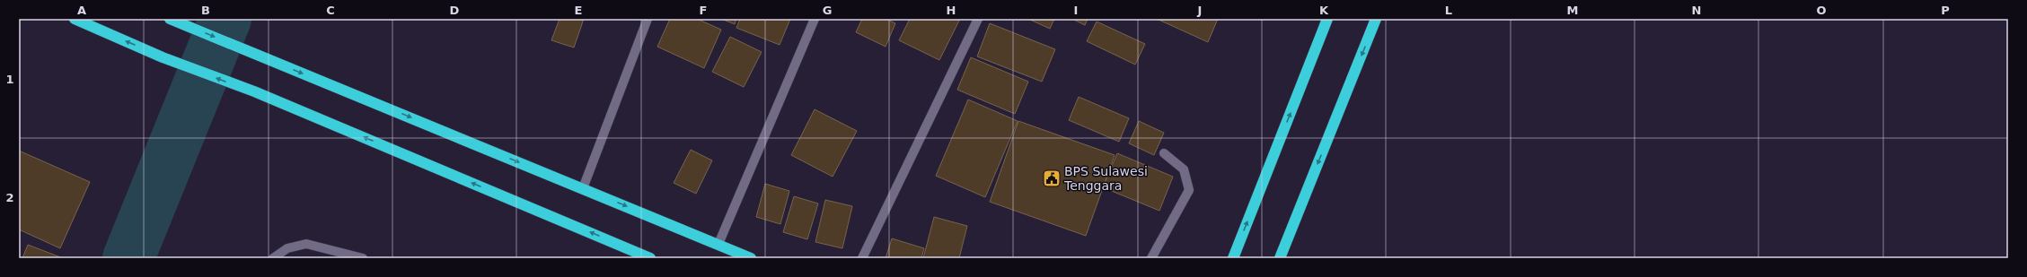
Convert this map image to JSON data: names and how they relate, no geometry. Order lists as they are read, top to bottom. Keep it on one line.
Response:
{"places":{"public building":["BPS Sulawesi Tenggara"]},"grid":{"columns":["A","B","C","D","E","F","G","H","I","J","K","L","M","N","O","P"],"rows":["1","2"]}}
